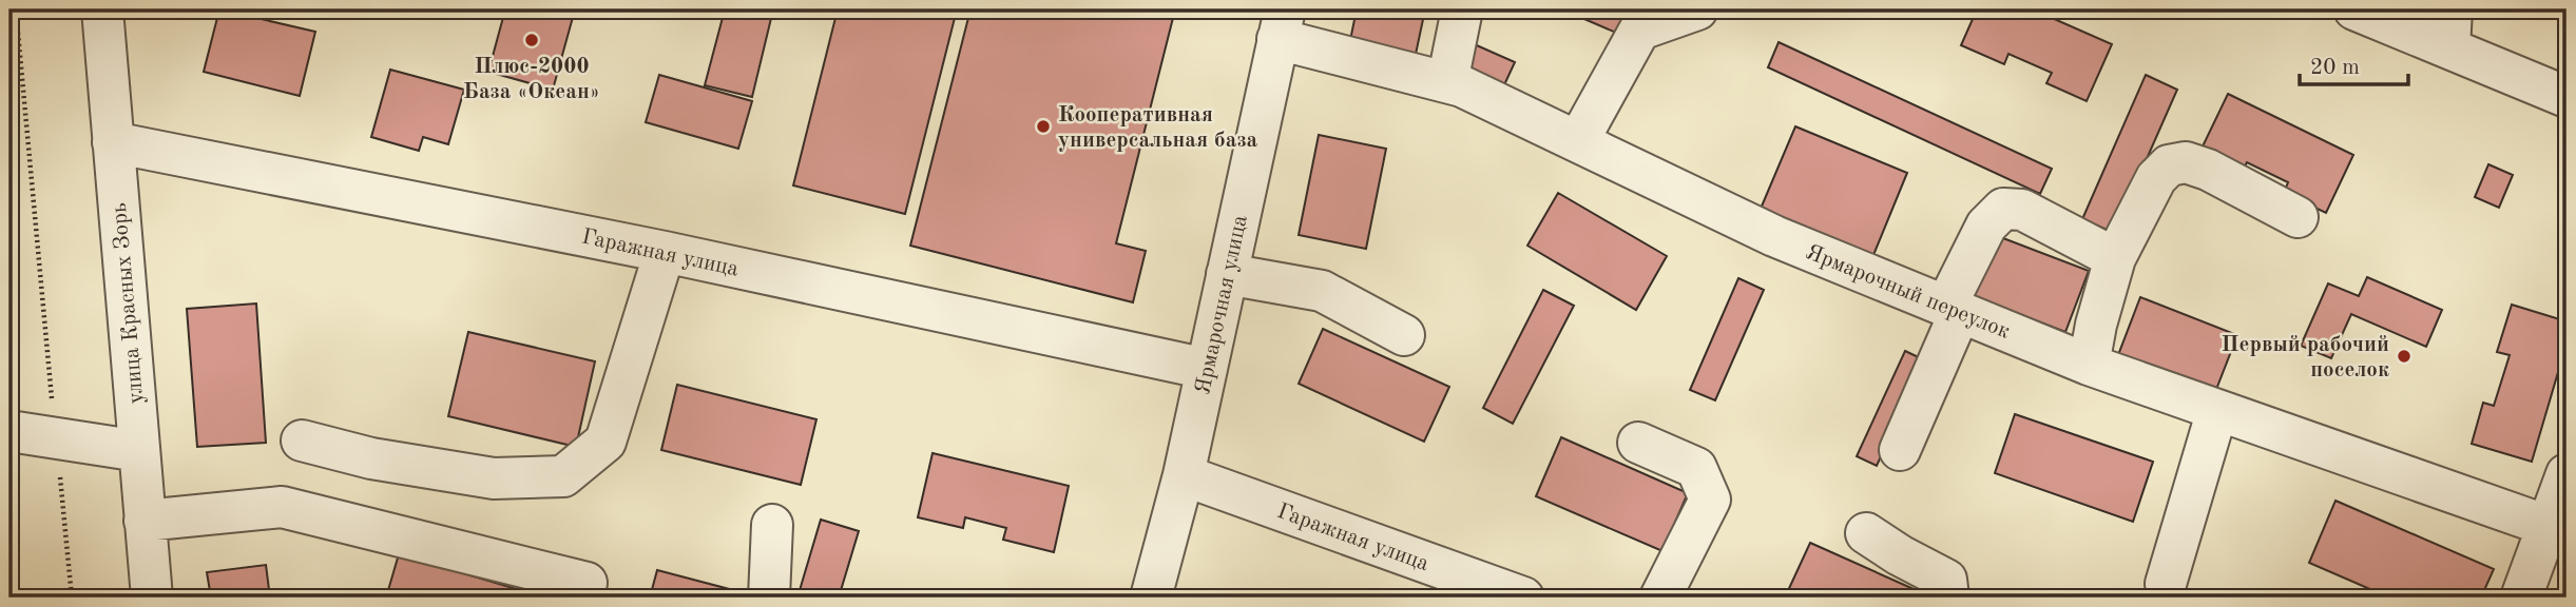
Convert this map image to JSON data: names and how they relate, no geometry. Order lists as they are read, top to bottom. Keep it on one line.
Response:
{"streets":{"street":["Гаражная улица","Ярмарочный переулок","улица Красных Зорь","Ярмарочная улица"]},"crossings":[["Гаражная улица","улица Красных Зорь"],["Гаражная улица","Ярмарочная улица"],["Ярмарочный переулок","Ярмарочная улица"]],"places":["Плюс-2000 База «Океан»","Кооперативная универсальная база","Первый рабочий поселок"],"scale_bar":"20 m"}
